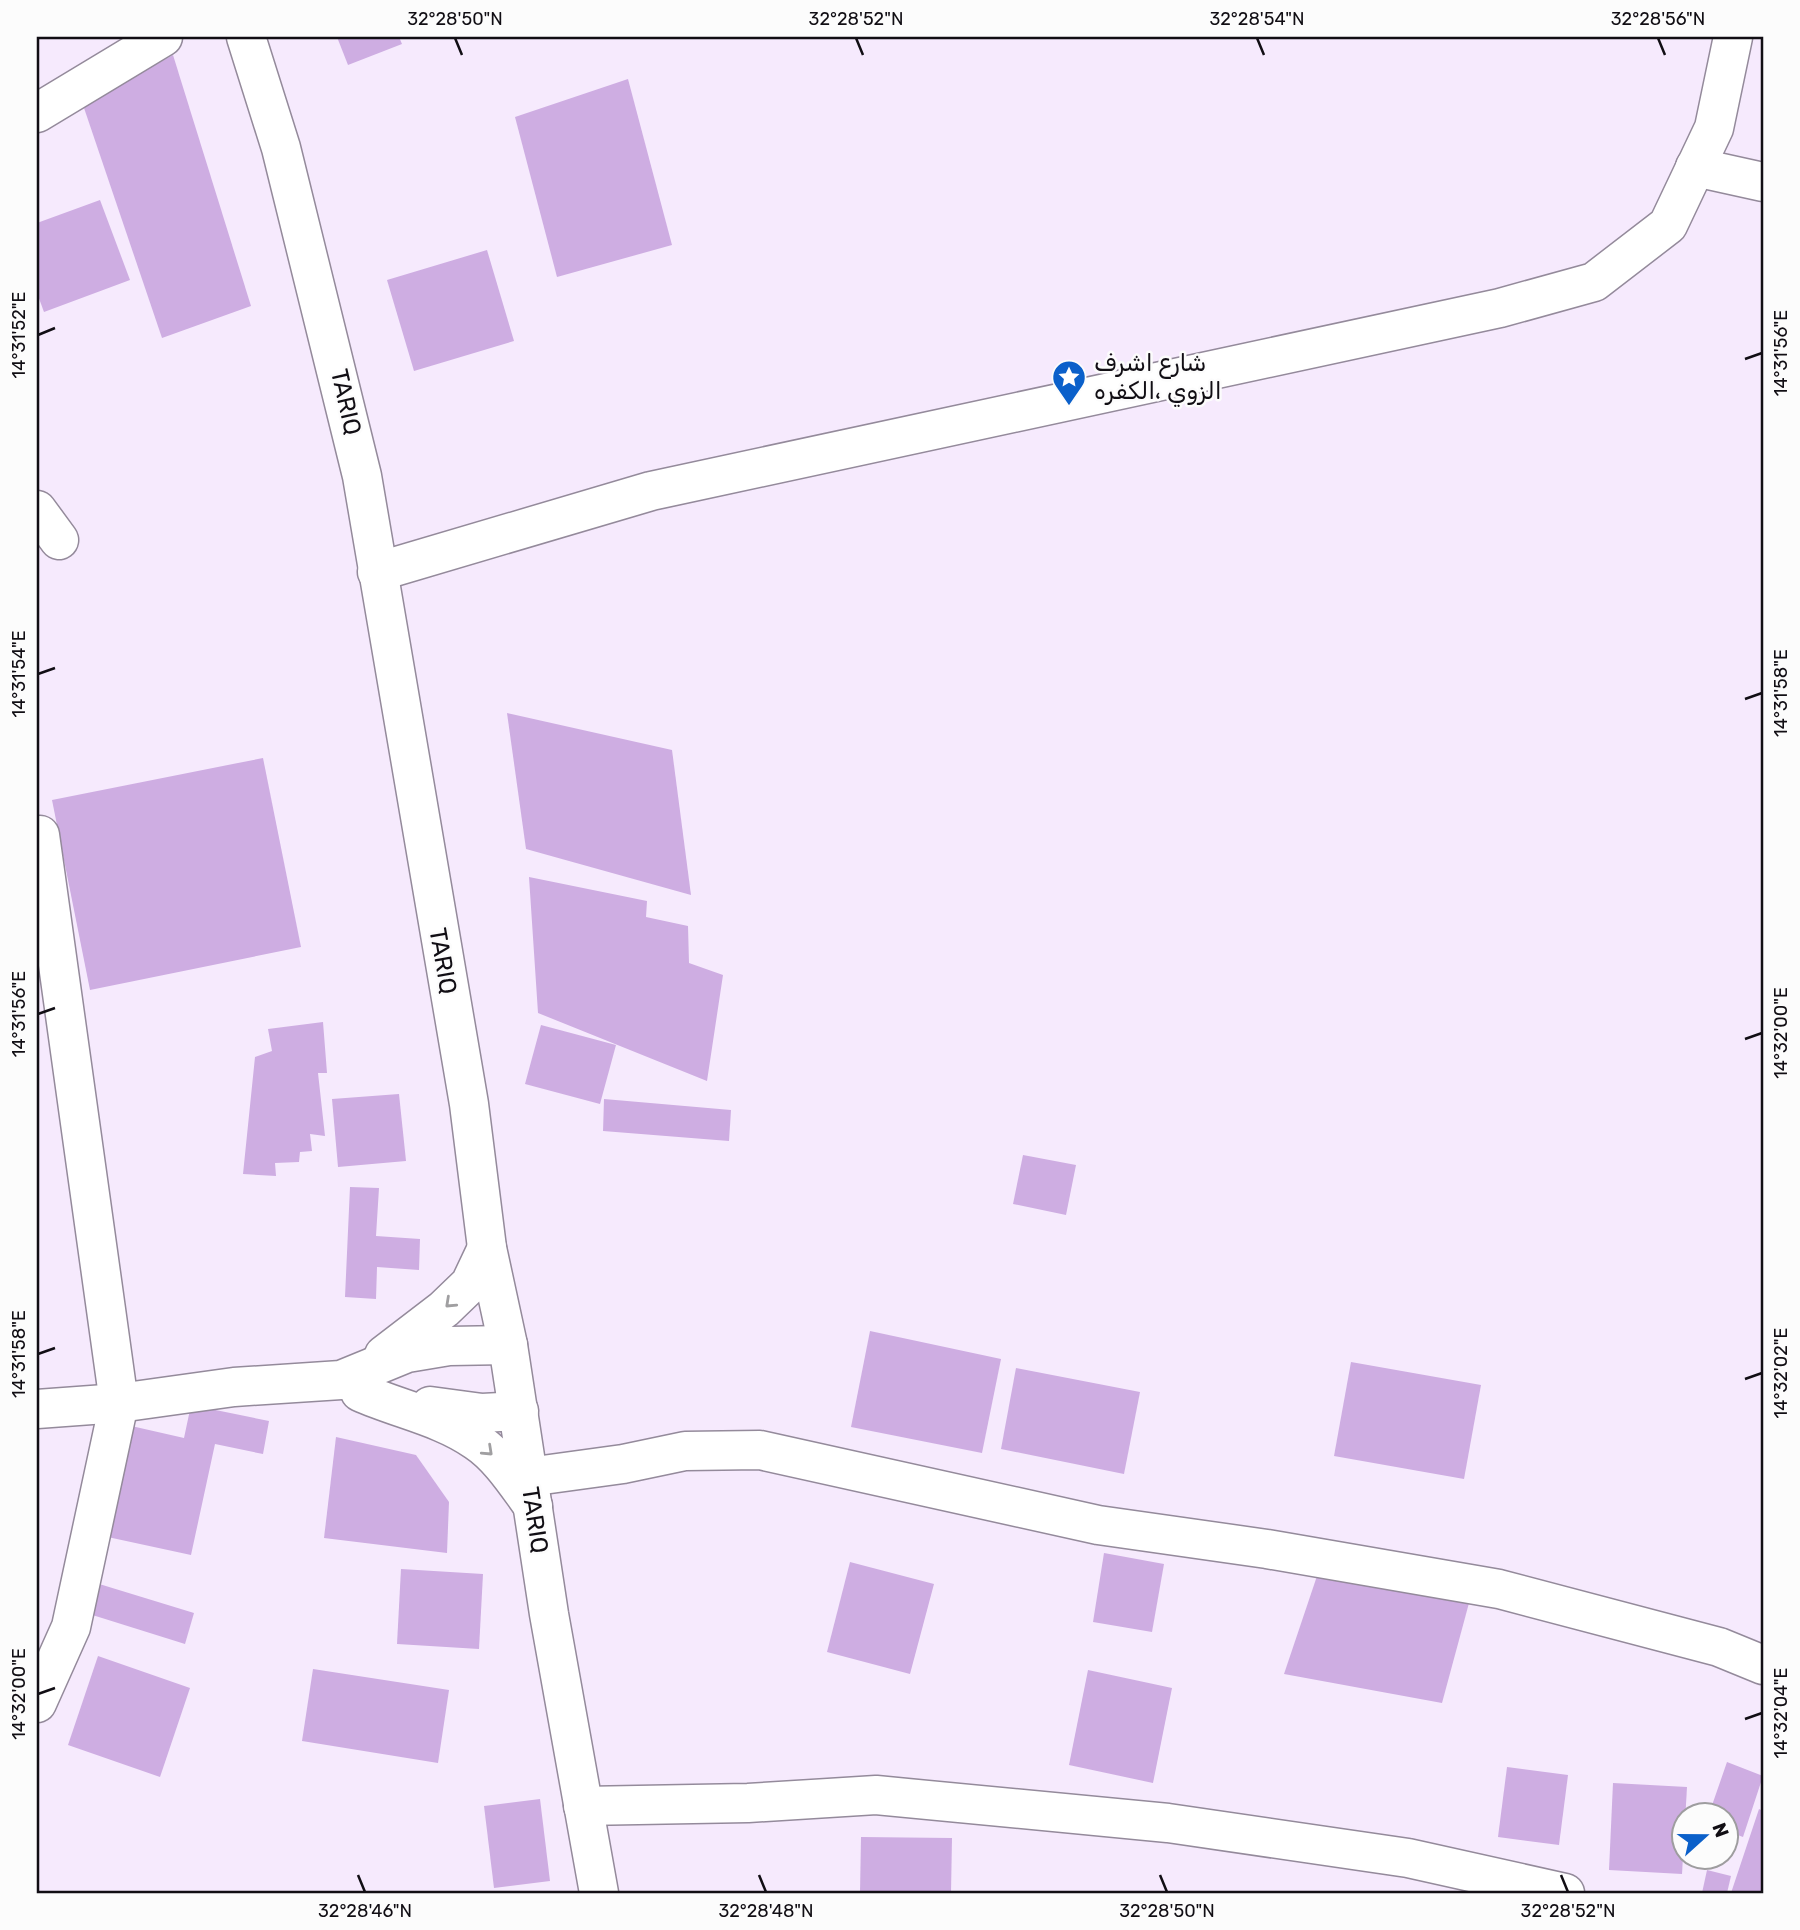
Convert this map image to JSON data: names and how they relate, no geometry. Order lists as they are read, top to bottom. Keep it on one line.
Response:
{"streets":{"street":["TARIQ"]},"places":{"place":["شارع اشرف الزوي ،الكفره"]},"north":"right","coordinates":["32°28'50\"N","32°28'52\"N","32°28'54\"N","32°28'56\"N","14°31'52\"E","14°31'56\"E","14°31'54\"E","14°31'58\"E","14°32'00\"E","14°32'02\"E","14°32'04\"E","32°28'46\"N","32°28'48\"N"]}
